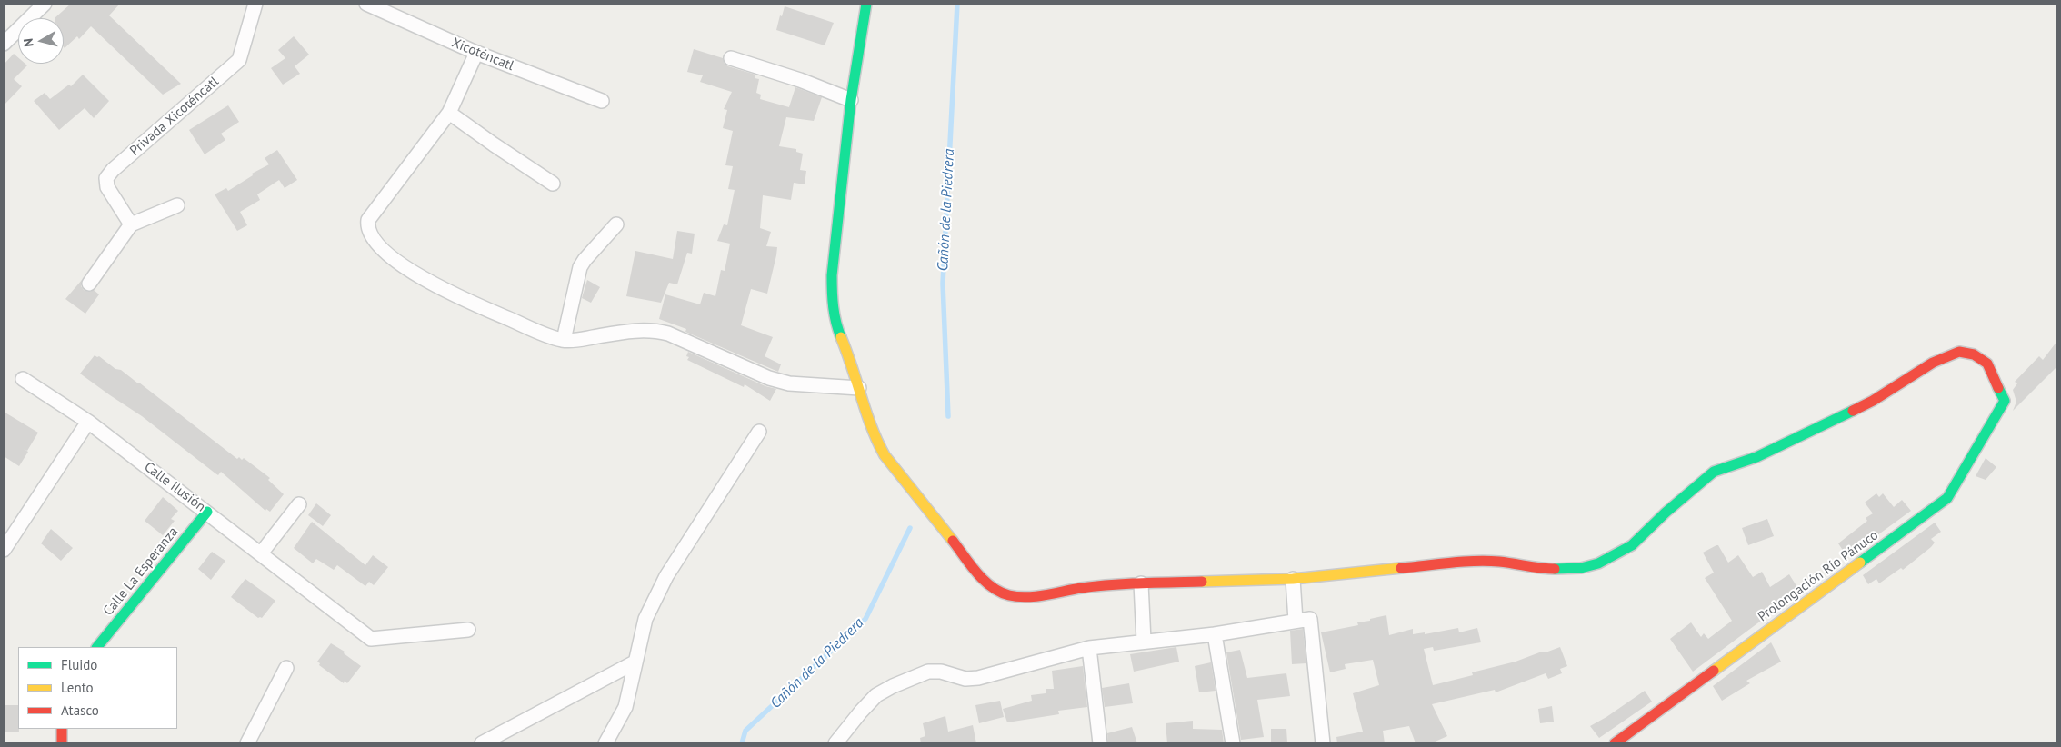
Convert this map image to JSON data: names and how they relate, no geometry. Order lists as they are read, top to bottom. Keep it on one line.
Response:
{"streets":{"street":["Xicoténcatl","Privada Xicoténcatl","Calle Ilusión","Calle La Esperanza","Prolongación Río Pánuco"]},"crossings":[["Calle Ilusión","Calle La Esperanza"]],"water":["Cañón de la Piedrera"],"legend":["Fluido","Lento","Atasco"],"north":"left"}
